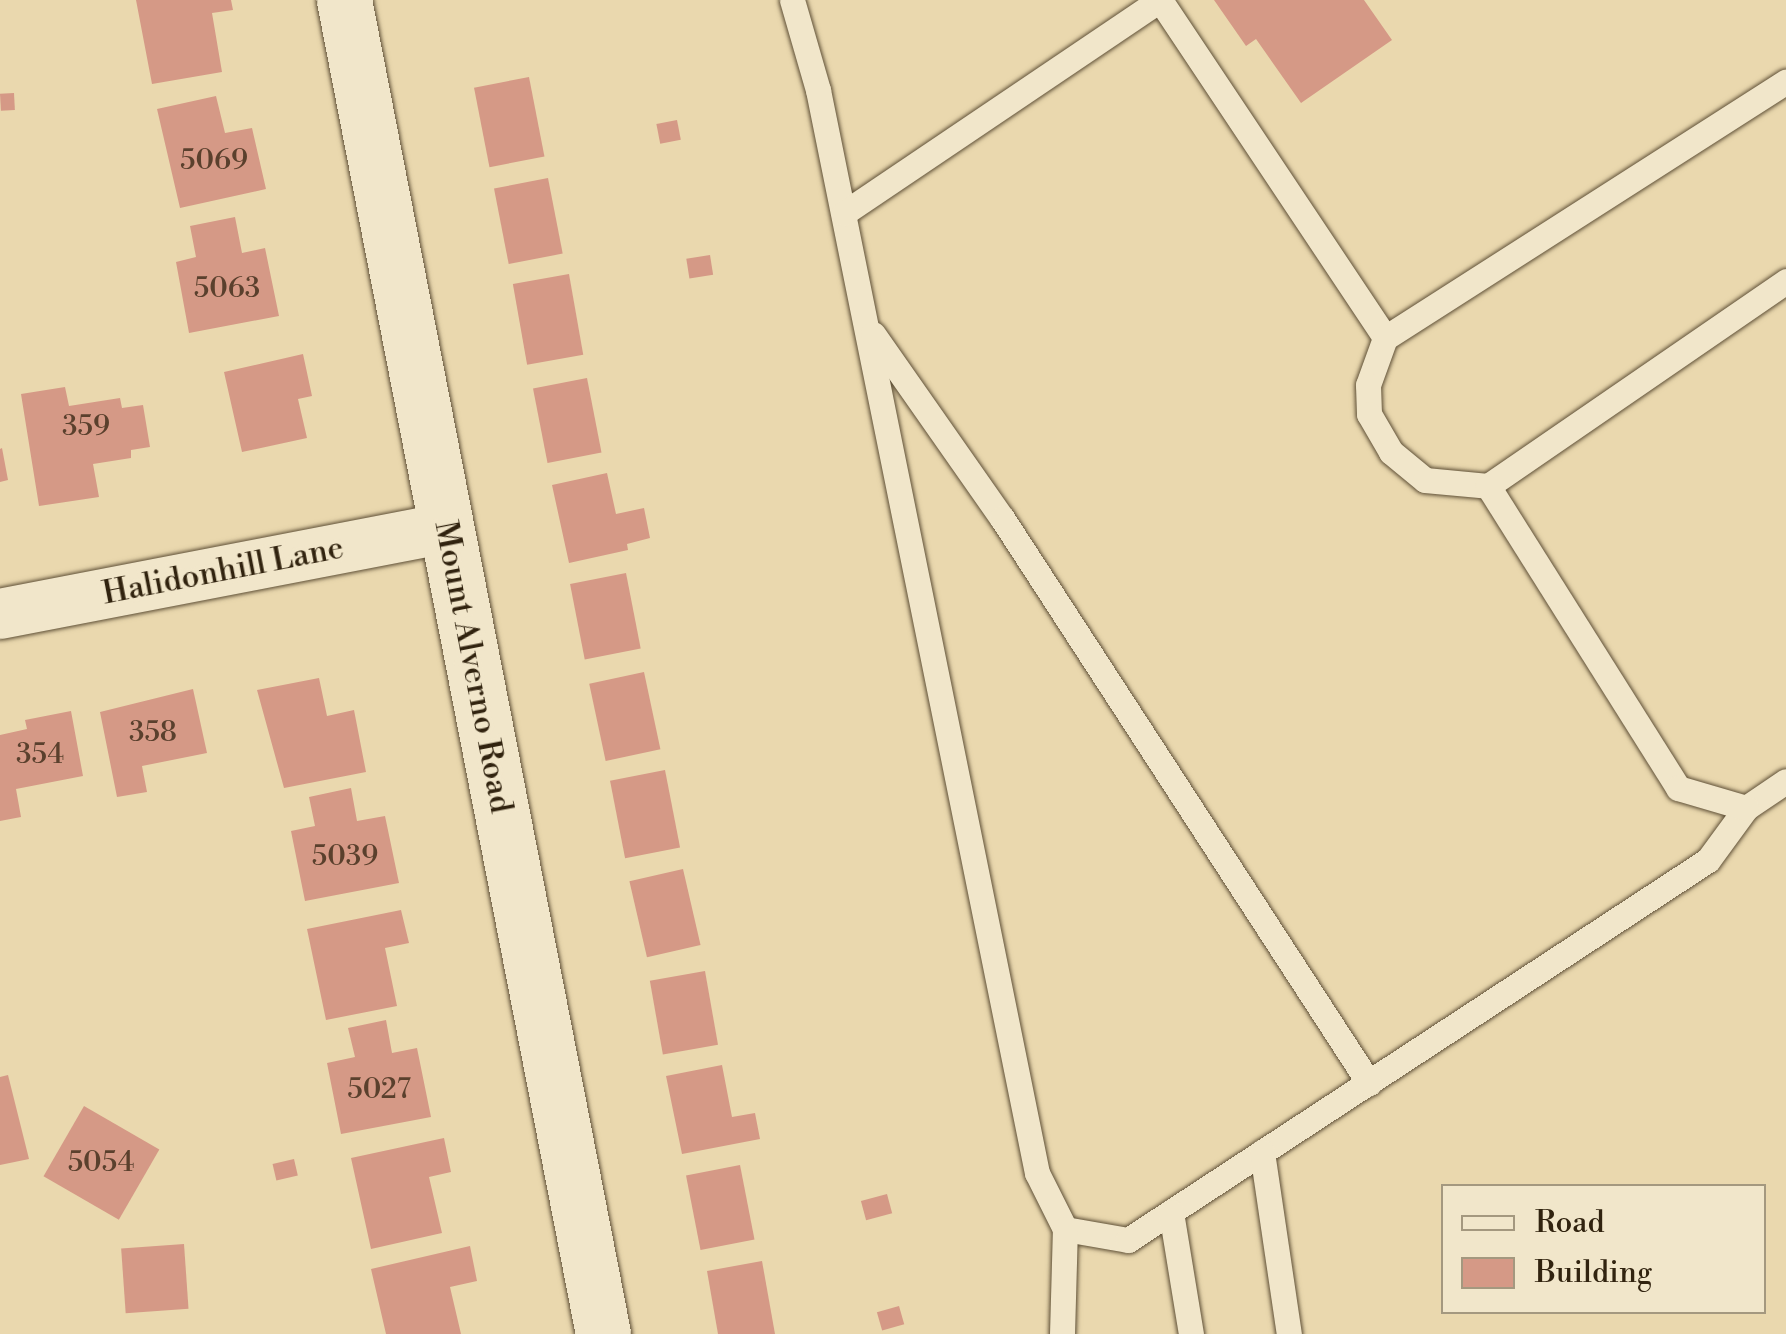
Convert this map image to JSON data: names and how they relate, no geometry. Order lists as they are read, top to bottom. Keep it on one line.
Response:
{"streets":{"street":["Halidonhill Lane","Mount Alverno Road"]},"crossings":[["Halidonhill Lane","Mount Alverno Road"]],"house_numbers":["5069","5063","359","358","354","5039","5027","5054"],"legend":["Road","Building"]}
